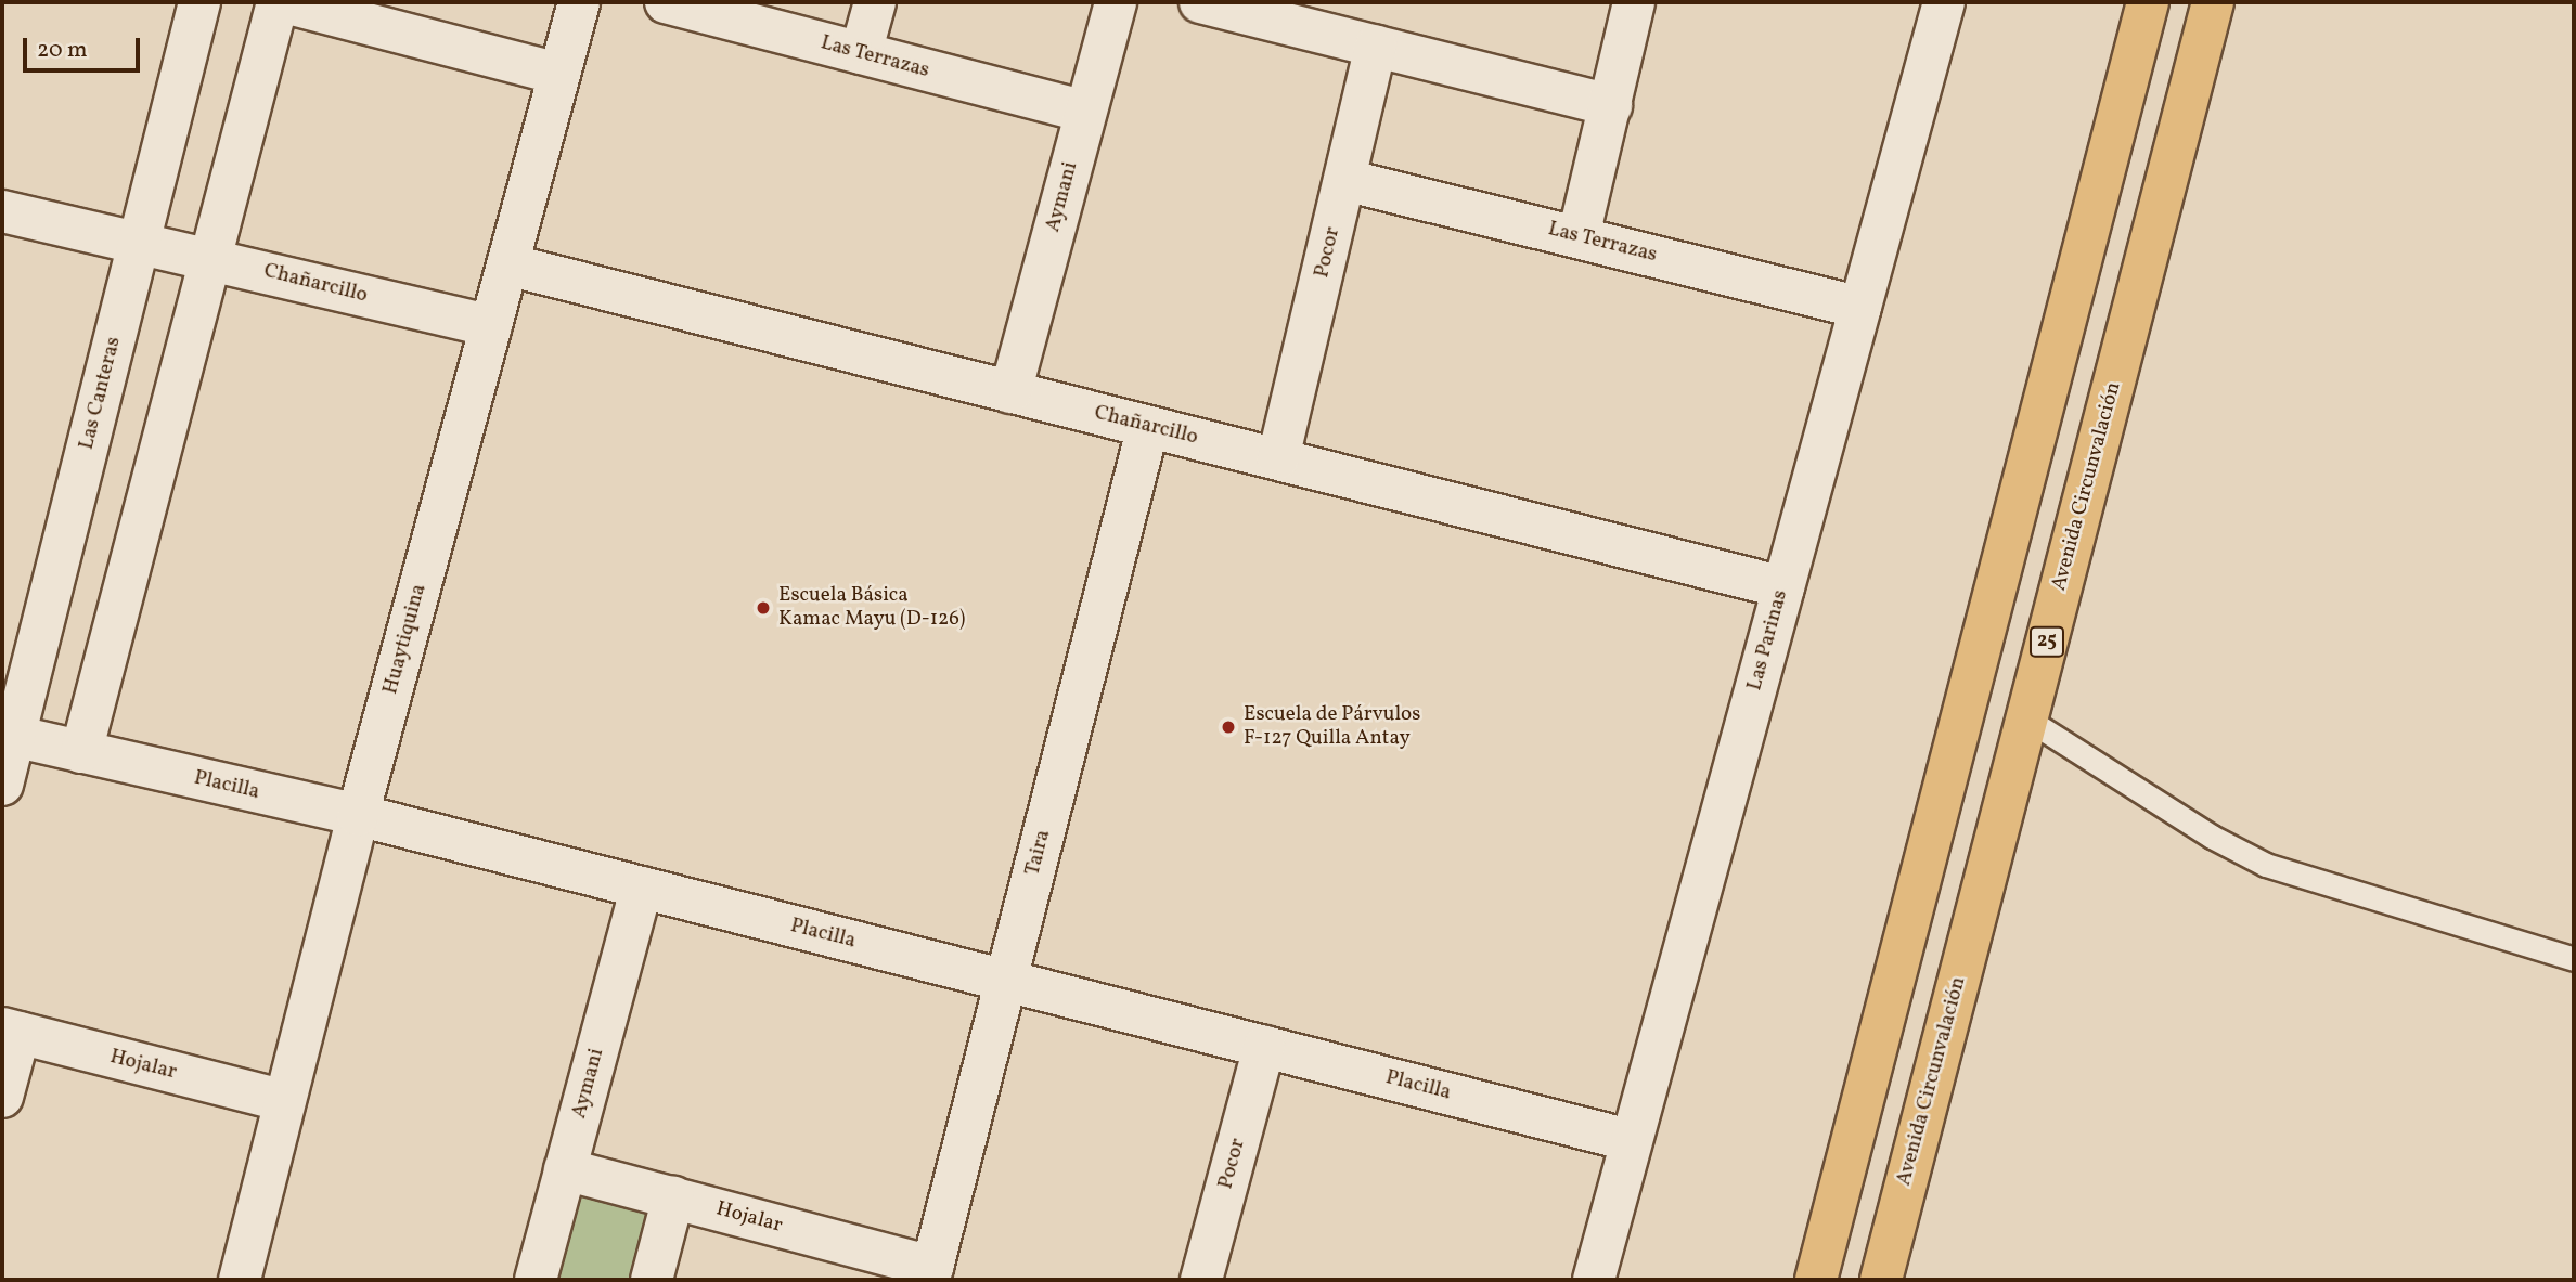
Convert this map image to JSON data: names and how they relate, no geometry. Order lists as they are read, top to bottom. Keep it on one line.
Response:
{"streets":{"highway":["Avenida Circunvalación","25"],"street":["Las Terrazas","Aymani","Pocor","Chañarcillo","Las Canteras","Huaytiquina","Las Parinas","Placilla","Taira","Hojalar"]},"crossings":[["Las Terrazas","Aymani"],["Las Terrazas","Pocor"],["Las Terrazas","Las Parinas"],["Aymani","Chañarcillo"],["Aymani","Placilla"],["Aymani","Hojalar"],["Pocor","Chañarcillo"],["Pocor","Placilla"],["Chañarcillo","Las Canteras"],["Chañarcillo","Huaytiquina"],["Chañarcillo","Las Parinas"],["Chañarcillo","Taira"],["Las Canteras","Placilla"],["Huaytiquina","Placilla"],["Huaytiquina","Hojalar"],["Las Parinas","Placilla"],["Placilla","Taira"],["Taira","Hojalar"]],"places":["Escuela Básica Kamac Mayu (D-126)","Escuela de Párvulos F-127 Quilla Antay"],"scale_bar":"20 m"}
